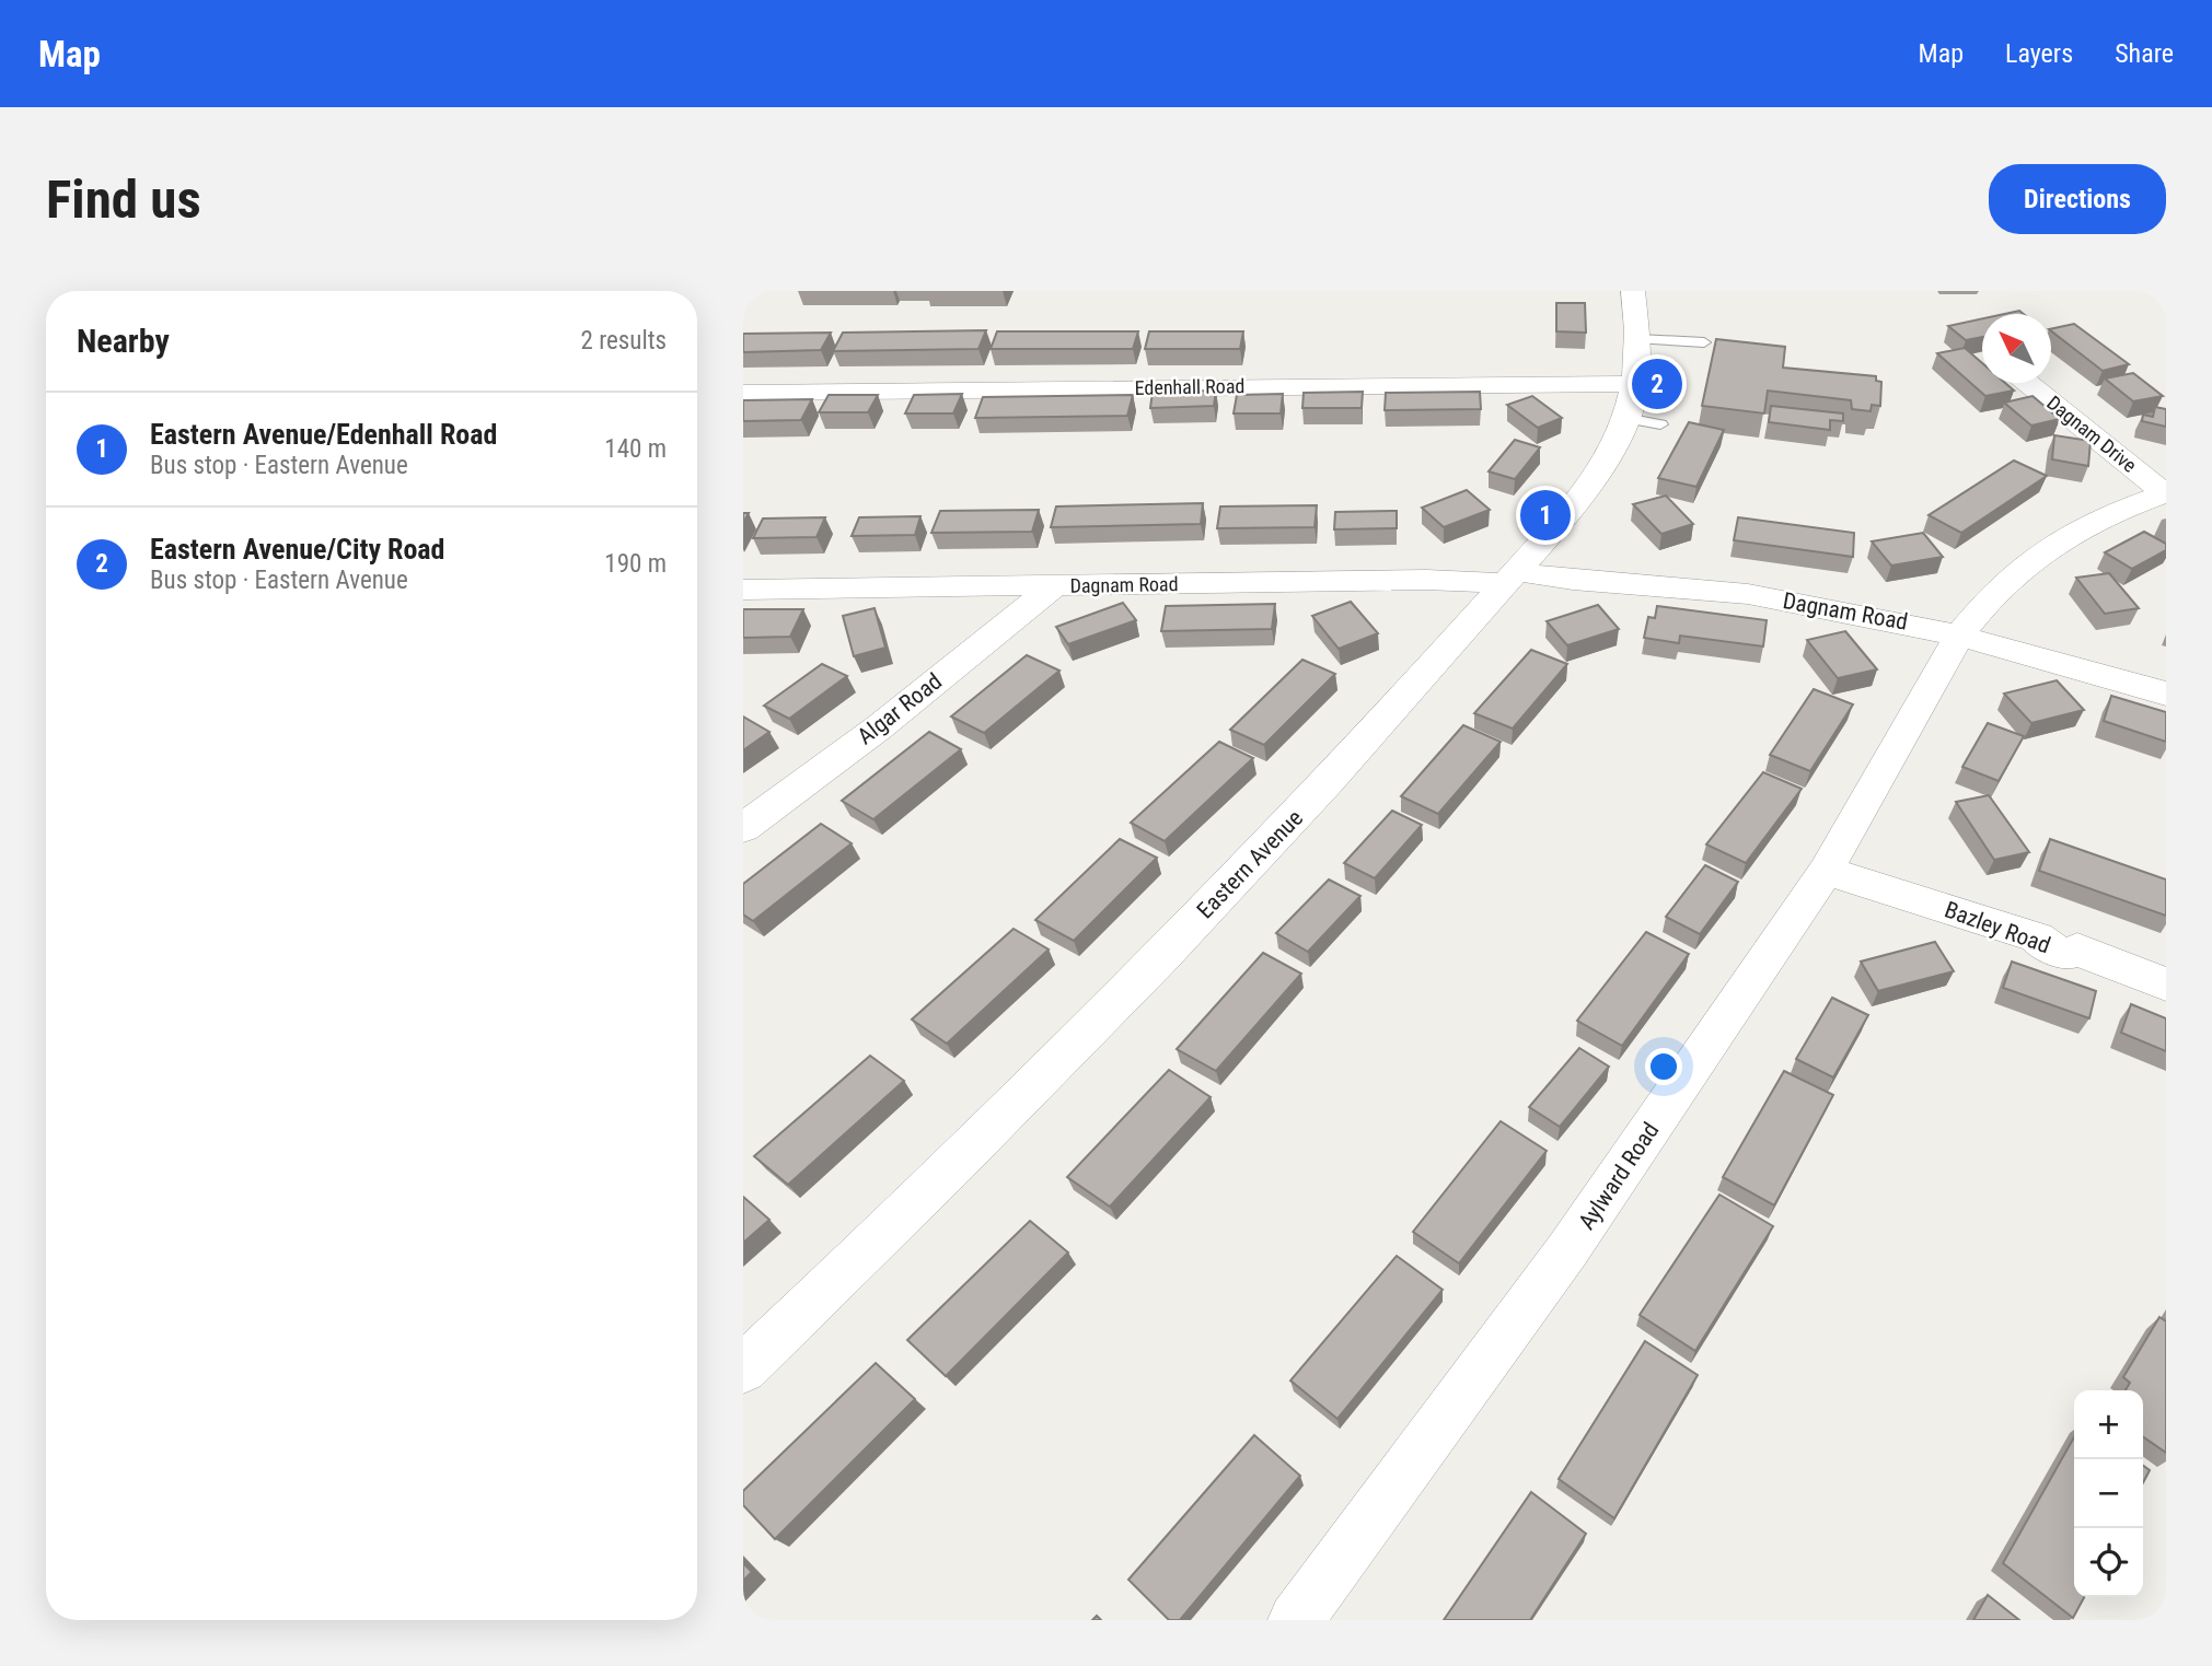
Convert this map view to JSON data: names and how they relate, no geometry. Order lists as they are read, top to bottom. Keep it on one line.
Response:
{"streets":{"street":["Edenhall Road","Dagnam Drive","Dagnam Road","Algar Road","Eastern Avenue","Bazley Road","Aylward Road"]},"crossings":[["Edenhall Road","Eastern Avenue"],["Dagnam Drive","Aylward Road"],["Dagnam Road","Algar Road"],["Dagnam Road","Eastern Avenue"],["Dagnam Road","Aylward Road"],["Bazley Road","Aylward Road"]],"north":"top left","page":{"header":"Map","nav":["Map","Layers","Share"],"buttons":"Directions","title":"Find us","heading":["Nearby","2 results"],"pins":["2","1"],"list":[{"mark":"1","name":"Eastern Avenue/Edenhall Road","note":"Bus stop · Eastern Avenue","value":"140 m"},{"mark":"2","name":"Eastern Avenue/City Road","note":"Bus stop · Eastern Avenue","value":"190 m"}],"map_buttons":["+","−"]}}
